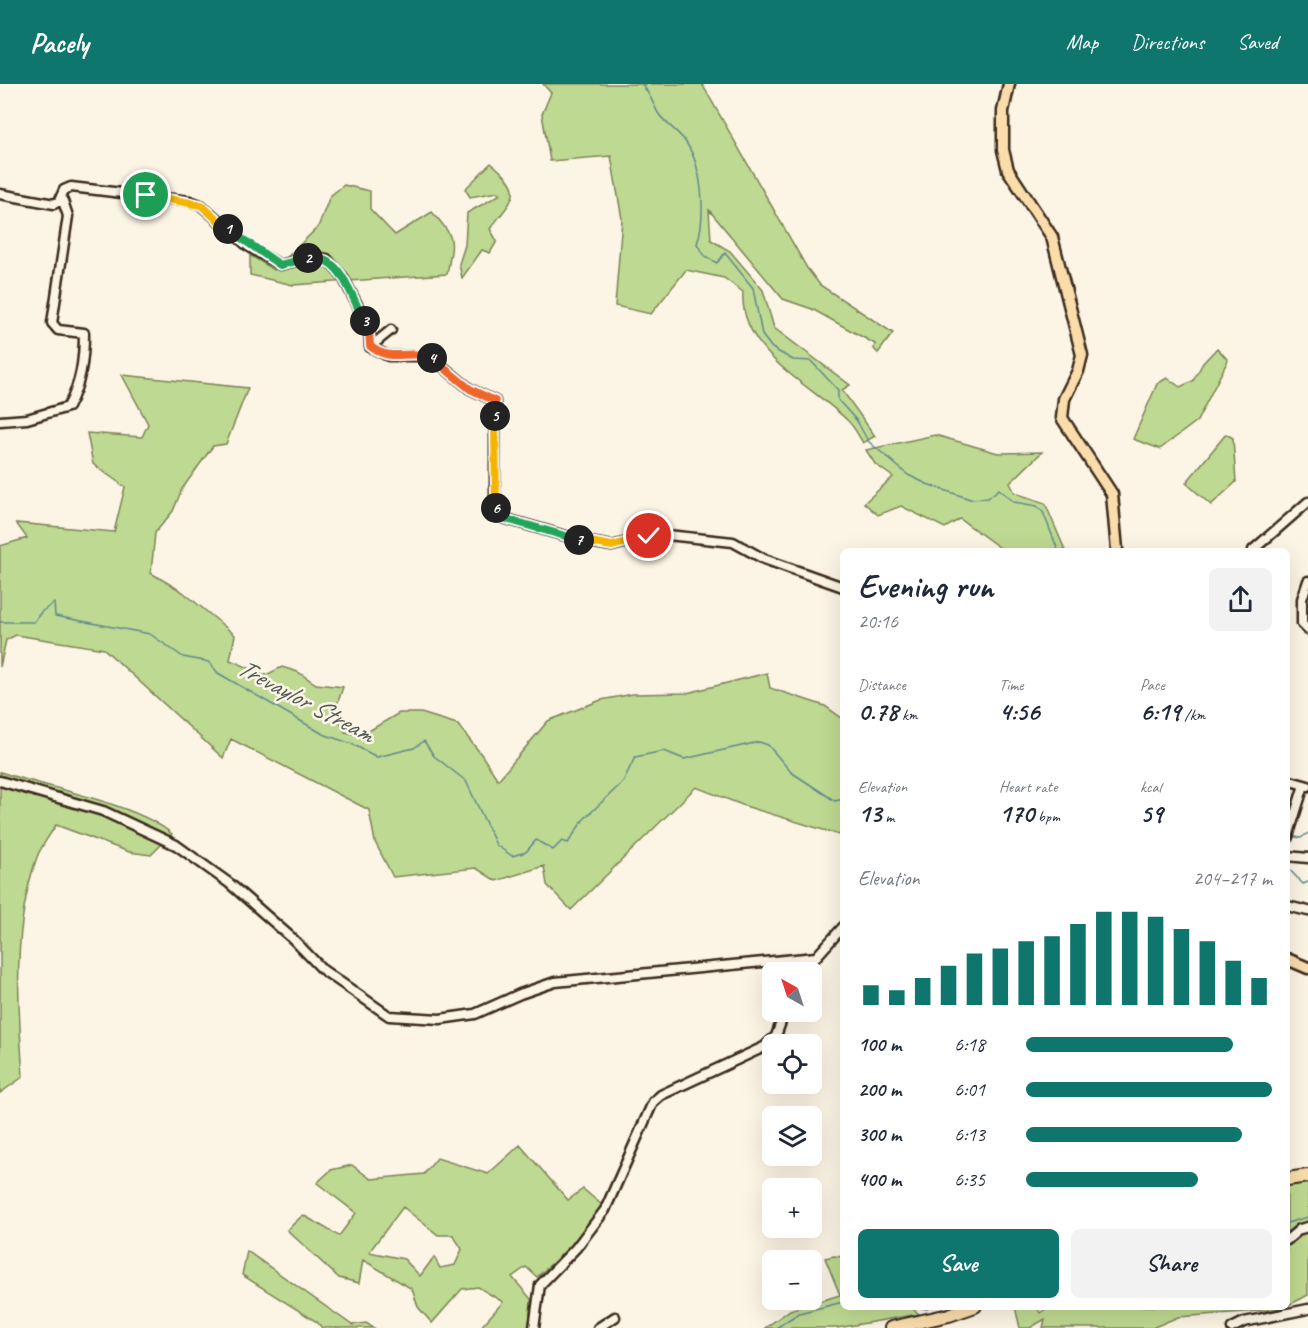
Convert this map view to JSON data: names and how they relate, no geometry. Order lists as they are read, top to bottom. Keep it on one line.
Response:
{"water":["Trevaylor Stream"],"north":"top left","page":{"header":"Pacely","nav":["Map","Directions","Saved"],"pins":["1","2","3","4","5","6","7"],"heading":["Evening run","20:16"],"stats":[["Distance","0.78 km"],["Time","4:56"],["Pace","6:19 /km"],["Elevation","13 m"],["Heart rate","170 bpm"],["kcal","59"]],"chart":["Elevation","204–217 m"],"map_buttons":["+","−"],"list":[{"name":"100 m","note":"6:18"},{"name":"200 m","note":"6:01"},{"name":"300 m","note":"6:13"},{"name":"400 m","note":"6:35"}],"buttons":["Save","Share"]}}
